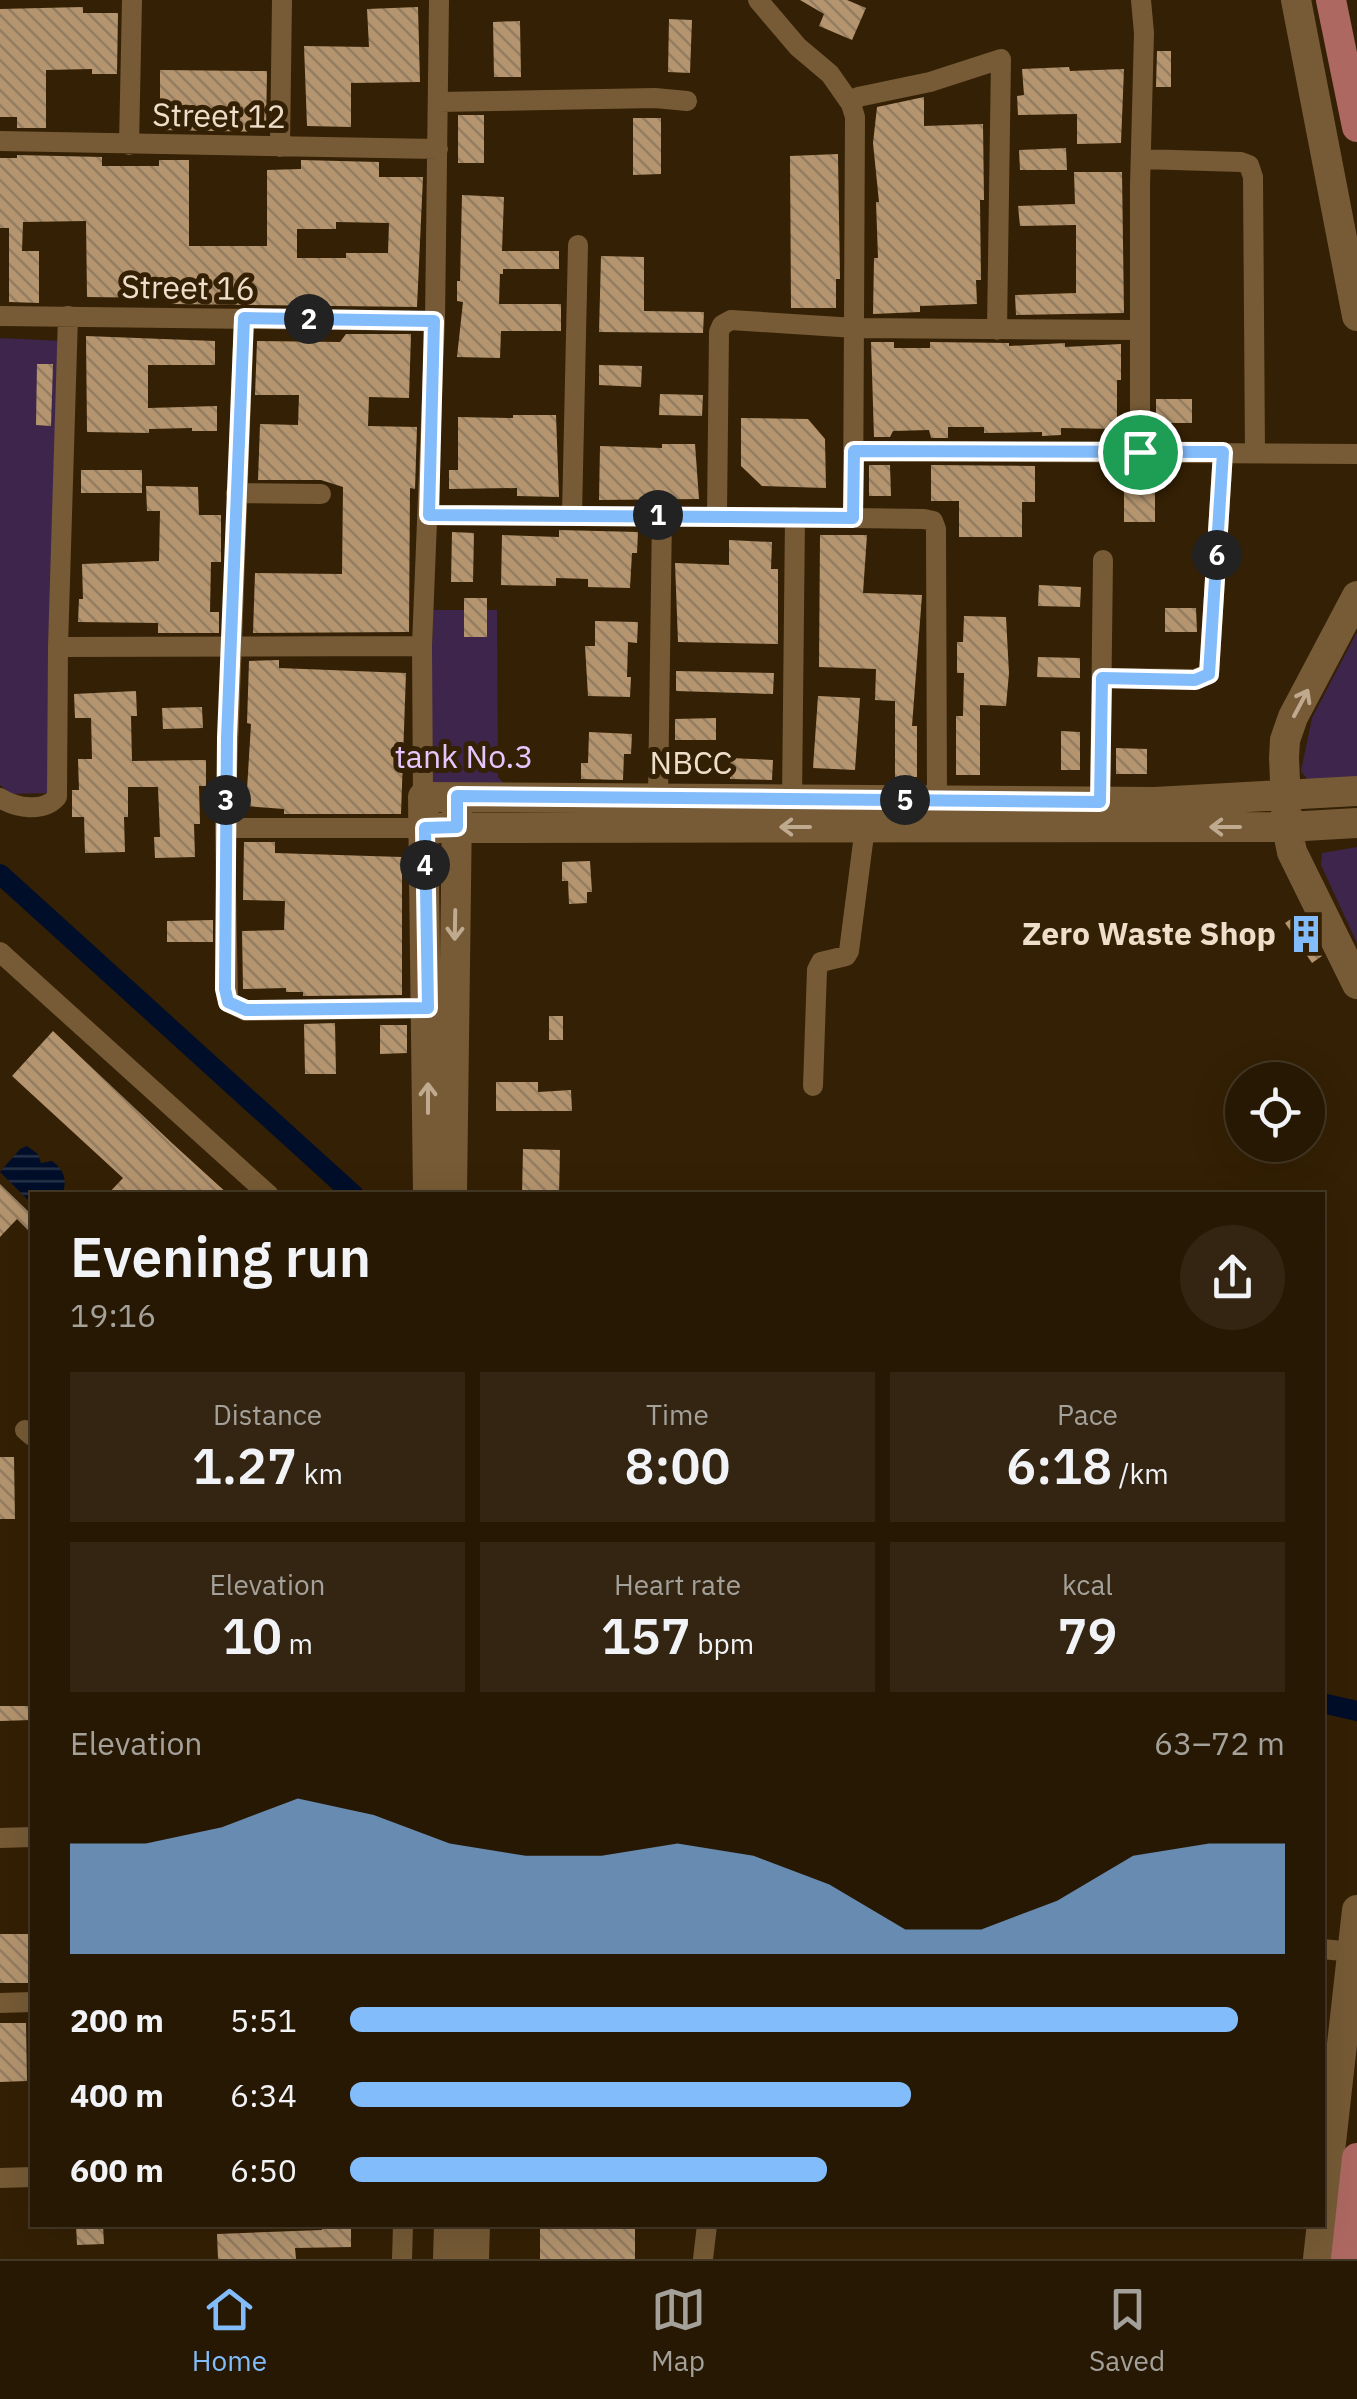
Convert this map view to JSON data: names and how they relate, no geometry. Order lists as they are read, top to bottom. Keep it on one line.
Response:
{"streets":{"street":["Street 12","Street 16","NBCC"]},"parks":["tank No.3"],"places":{"building":["Zero Waste Shop"]},"page":{"pins":["2","1","6","3","5","4"],"heading":["Evening run","19:16"],"stats":[["Distance","1.27 km"],["Time","8:00"],["Pace","6:18 /km"],["Elevation","10 m"],["Heart rate","157 bpm"],["kcal","79"]],"chart":["Elevation","63–72 m"],"list":[{"name":"200 m","note":"5:51"},{"name":"400 m","note":"6:34"},{"name":"600 m","note":"6:50"}],"tabs":["Home","Map","Saved"]}}
